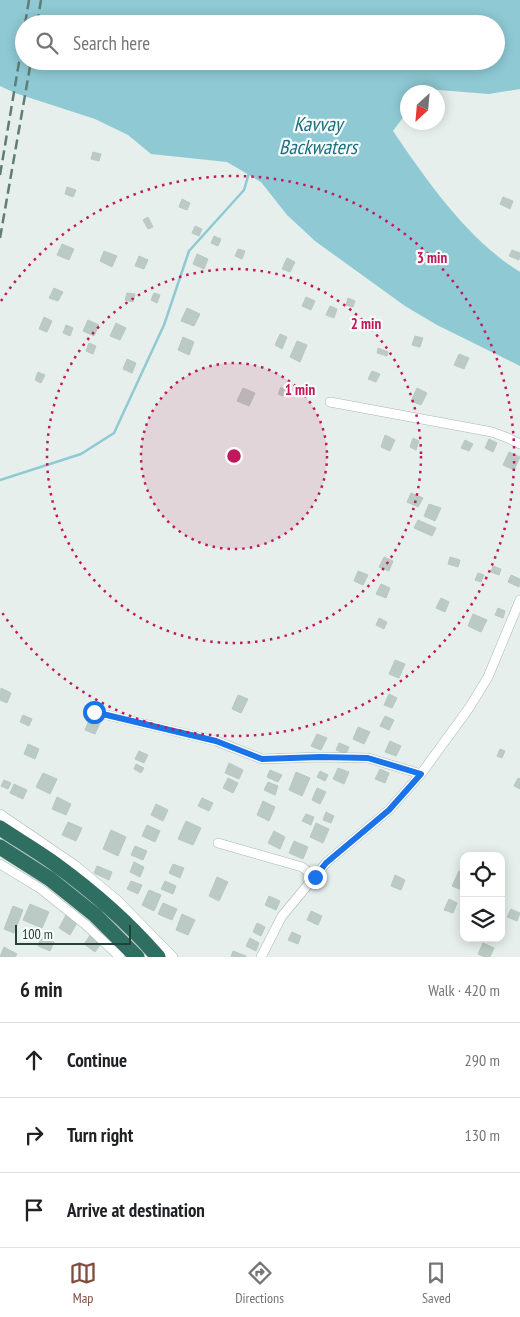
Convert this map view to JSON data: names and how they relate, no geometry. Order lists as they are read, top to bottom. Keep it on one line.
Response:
{"water":["Kavvay Backwaters"],"scale_bar":"100 m","north":"bottom left","page":{"search":"Search here","scale":"100 m","heading":["6 min","Walk · 420 m"],"list":[["Continue","290 m"],["Turn right","130 m"],"Arrive at destination"],"nav":["Map","Directions","Saved"]},"rings":["3 min","2 min","1 min"]}
